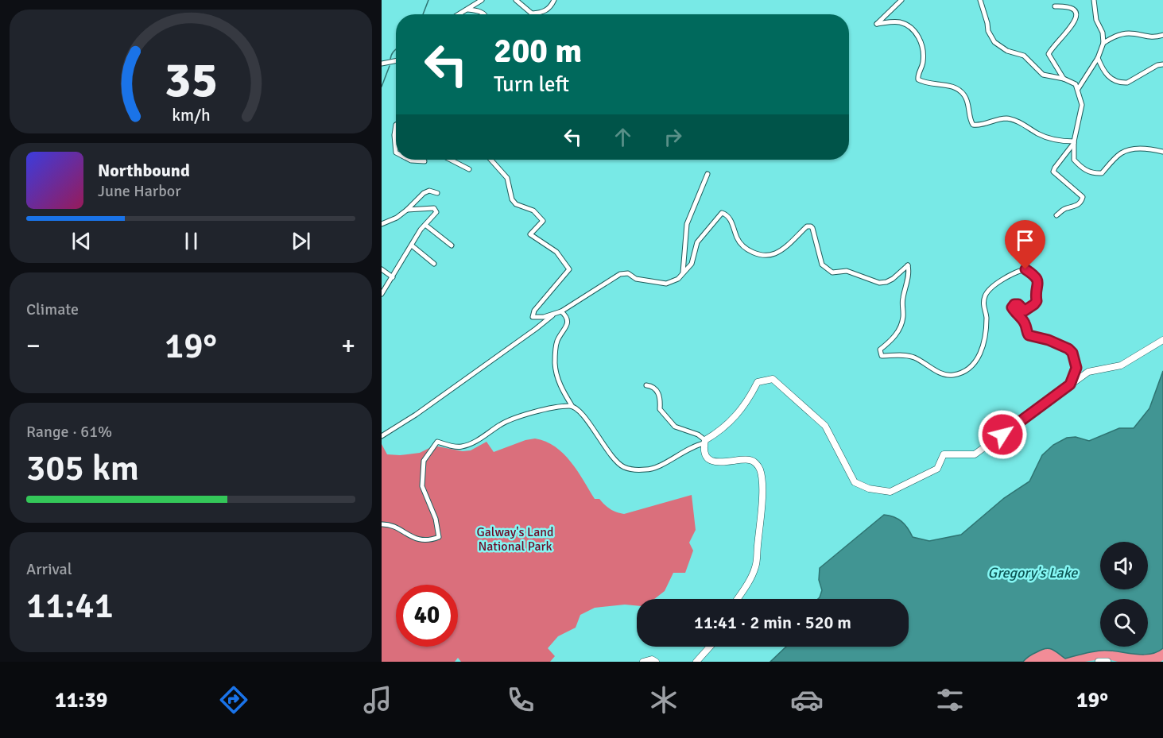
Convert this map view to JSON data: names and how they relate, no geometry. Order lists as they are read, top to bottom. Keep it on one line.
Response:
{"water":["Gregory's Lake"],"parks":["Galway's Land National Park"],"page":{"turn":["200 m","Turn left"],"song":["Northbound","June Harbor"],"tile":["Climate",["Range · 61%","305 km"],["Arrival","11:41"]],"heat":["−","19°","+"],"limit":"40","trip":"11:41 · 2 min · 520 m","tabs":["11:39","19°"],"gauge":["35","km/h"]}}
